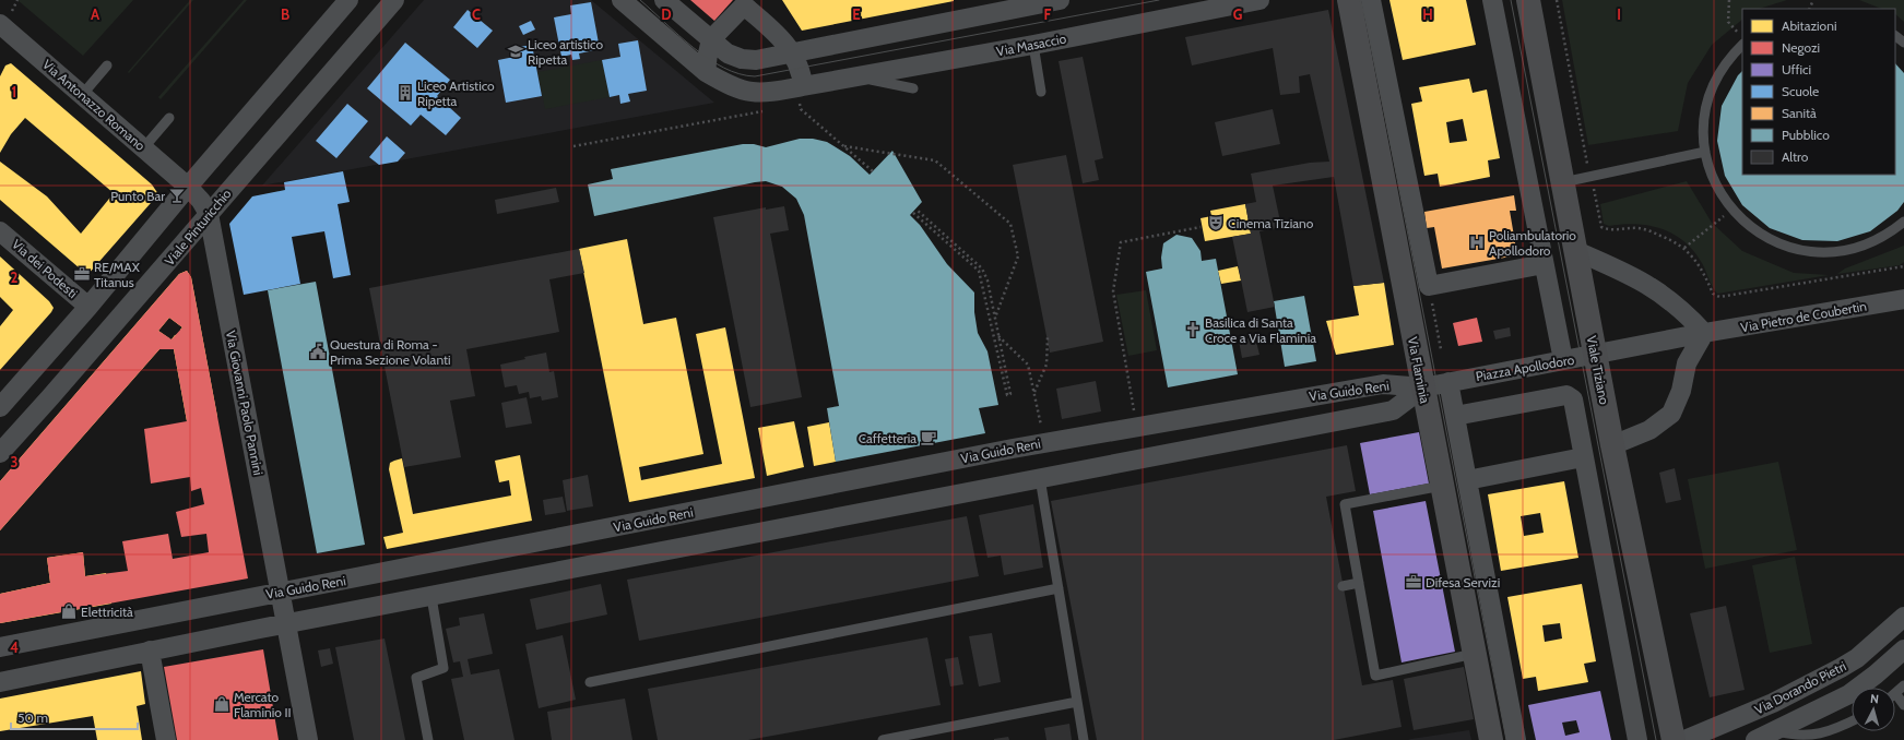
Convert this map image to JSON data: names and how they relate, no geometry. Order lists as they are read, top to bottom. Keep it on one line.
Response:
{"streets":{"street":["Via Masaccio","Via Antonazzo Romano","Viale Pinturicchio","Via dei Podesti","Via Pietro de Coubertin","Piazza Apollodoro","Via Flaminia","Viale Tiziano","Via Guido Reni","Via Giovanni Paolo Pannini","Via Dorando Pietri"]},"crossings":[["Via Antonazzo Romano","Viale Pinturicchio"],["Via Antonazzo Romano","Via Giovanni Paolo Pannini"],["Viale Pinturicchio","Via Giovanni Paolo Pannini"],["Via Pietro de Coubertin","Piazza Apollodoro"],["Piazza Apollodoro","Via Flaminia"],["Piazza Apollodoro","Viale Tiziano"],["Piazza Apollodoro","Via Guido Reni"],["Via Flaminia","Via Guido Reni"],["Via Guido Reni","Via Giovanni Paolo Pannini"]],"places":{"school or university":["Liceo artistico Ripetta"],"building":["Liceo Artistico Ripetta"],"bar":["Punto Bar"],"theatre":["Cinema Tiziano"],"hospital":["Poliambulatorio Apollodoro"],"office":["RE/MAX Titanus","Difesa Servizi"],"church":["Basilica di Santa Croce a Via Flaminia"],"public building":["Questura di Roma - Prima Sezione Volanti"],"cafe":["Caffetteria"],"shop":["Elettricità","Mercato Flaminio II"]},"legend":["Abitazioni","Negozi","Uffici","Scuole","Sanità","Pubblico","Altro"],"scale_bar":"50 m","north":"top","grid":{"columns":["A","B","C","D","E","F","G","H","I"],"rows":["1","2","3","4"]}}
